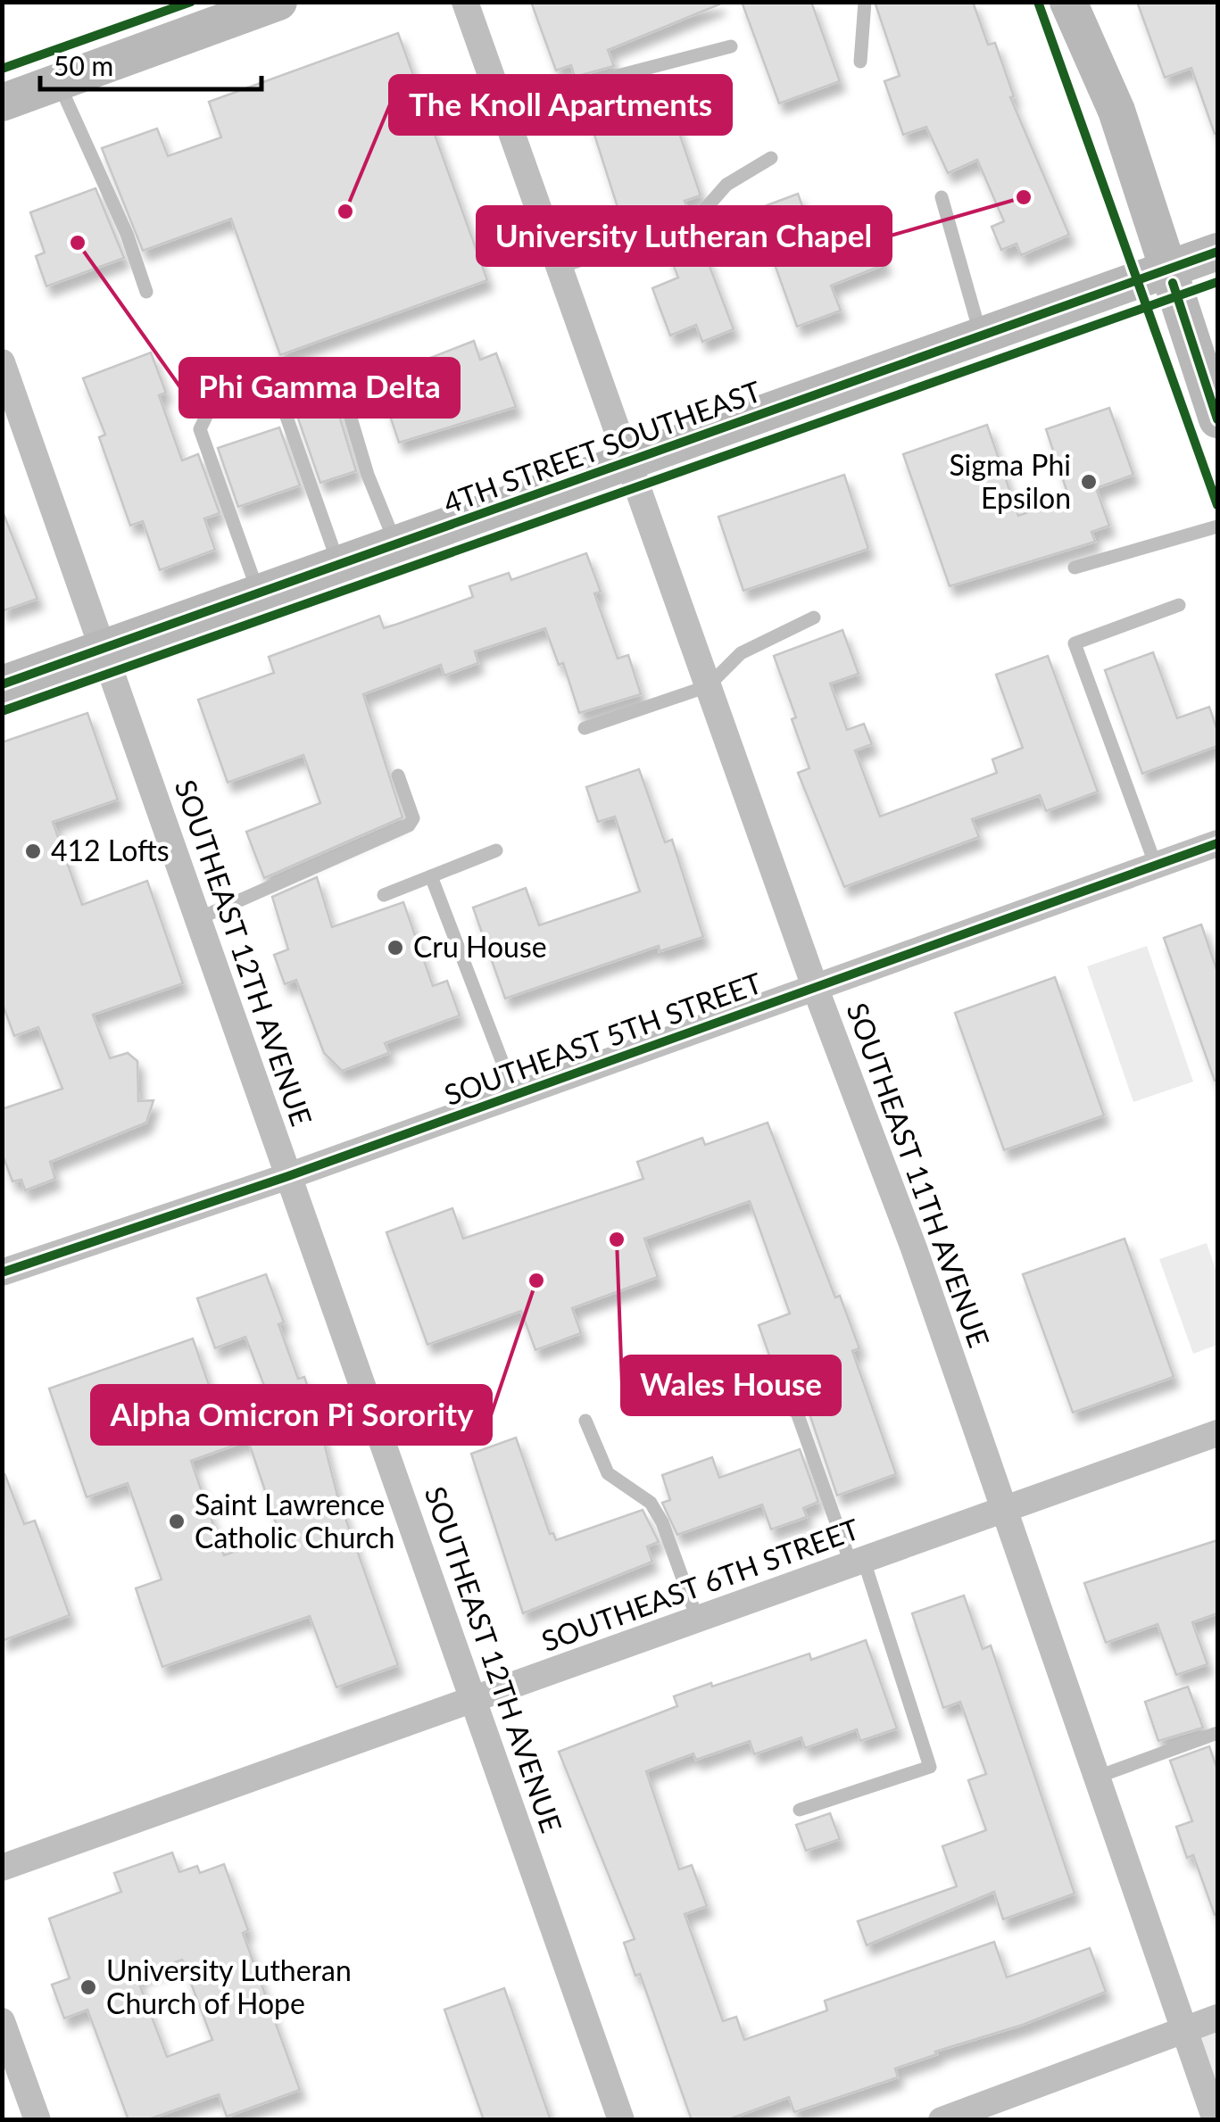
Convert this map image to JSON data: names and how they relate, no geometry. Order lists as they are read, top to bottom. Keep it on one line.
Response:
{"streets":{"main road":["4TH STREET SOUTHEAST"],"street":["SOUTHEAST 12TH AVENUE","SOUTHEAST 5TH STREET","SOUTHEAST 11TH AVENUE","SOUTHEAST 6TH STREET"]},"crossings":[["4TH STREET SOUTHEAST","SOUTHEAST 12TH AVENUE"],["4TH STREET SOUTHEAST","SOUTHEAST 11TH AVENUE"],["SOUTHEAST 12TH AVENUE","SOUTHEAST 5TH STREET"],["SOUTHEAST 12TH AVENUE","SOUTHEAST 6TH STREET"],["SOUTHEAST 5TH STREET","SOUTHEAST 11TH AVENUE"],["SOUTHEAST 11TH AVENUE","SOUTHEAST 6TH STREET"]],"places":["University Lutheran Chapel","The Knoll Apartments","Phi Gamma Delta","Sigma Phi Epsilon","412 Lofts","Cru House","Wales House","Alpha Omicron Pi Sorority","Saint Lawrence Catholic Church","University Lutheran Church of Hope"],"scale_bar":"50 m"}
